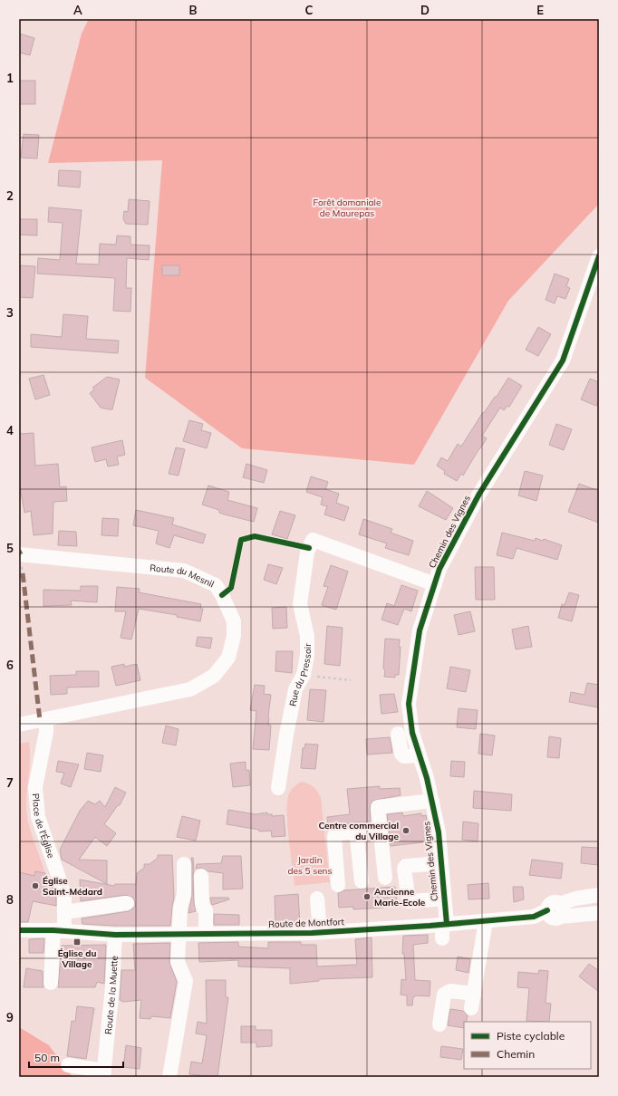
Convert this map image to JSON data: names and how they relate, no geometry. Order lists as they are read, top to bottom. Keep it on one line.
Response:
{"streets":{"street":["Chemin des Vignes","Route du Mesnil","Rue du Pressoir","Place de l'Église","Route de Montfort","Route de la Muette"]},"crossings":[["Chemin des Vignes","Rue du Pressoir"],["Chemin des Vignes","Route de Montfort"],["Route du Mesnil","Place de l'Église"],["Place de l'Église","Route de Montfort"],["Route de Montfort","Route de la Muette"]],"parks":["Forêt domaniale de Maurepas","Jardin des 5 sens"],"places":{"other":["Centre commercial du Village","Église Saint-Médard","Ancienne Marie-Ecole"],"transit":["Église du Village"]},"legend":["Piste cyclable","Chemin"],"scale_bar":"50 m","grid":{"columns":["A","B","C","D","E"],"rows":["1","2","3","4","5","6","7","8","9"]}}
